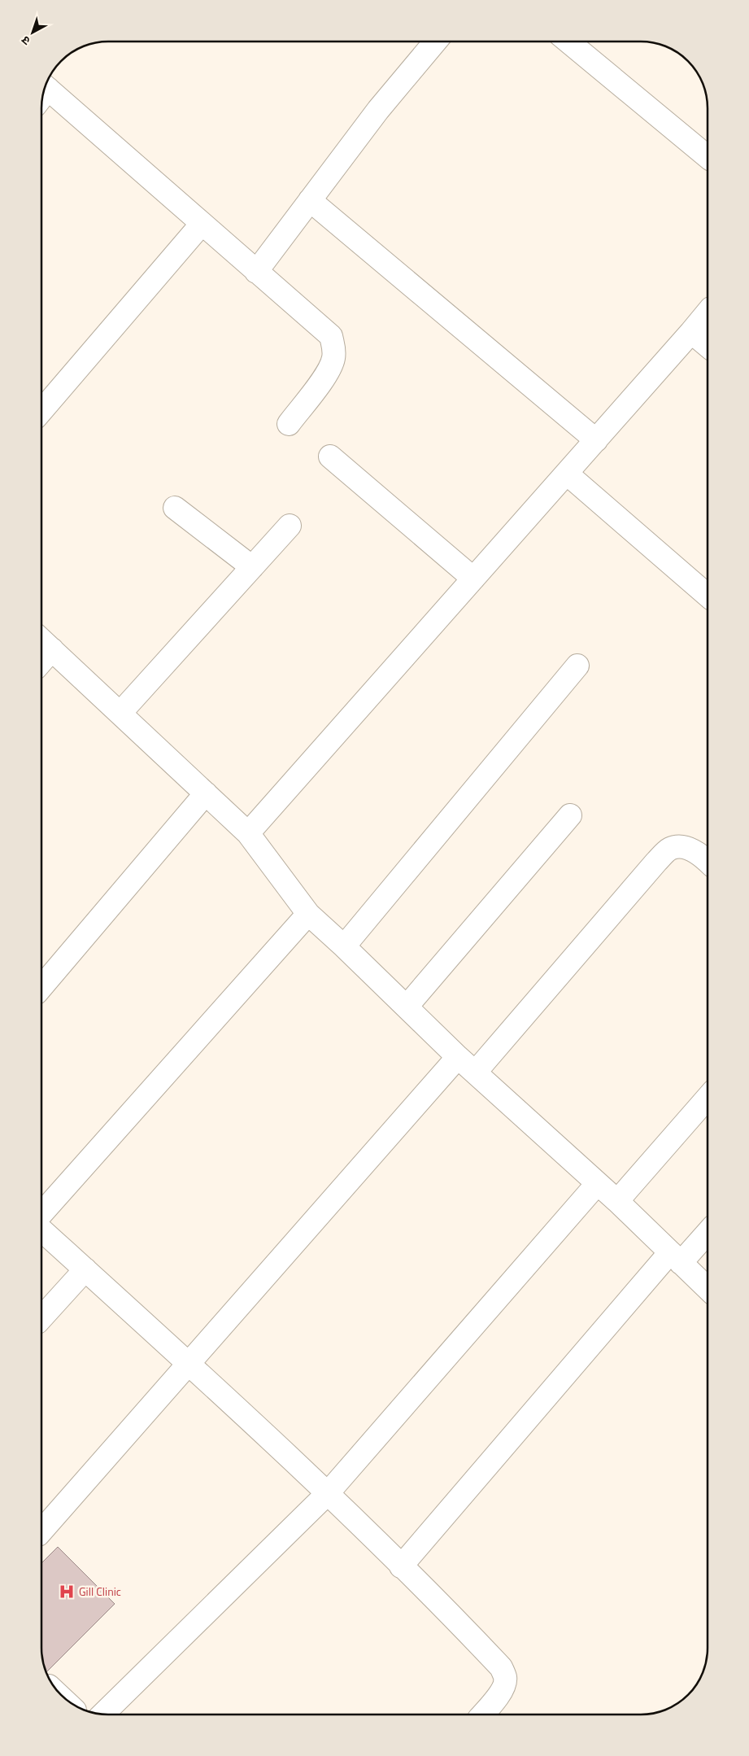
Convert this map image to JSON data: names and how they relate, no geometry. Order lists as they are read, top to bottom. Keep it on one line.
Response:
{"places":{"hospital":["Gill Clinic"]},"north":"bottom left"}
